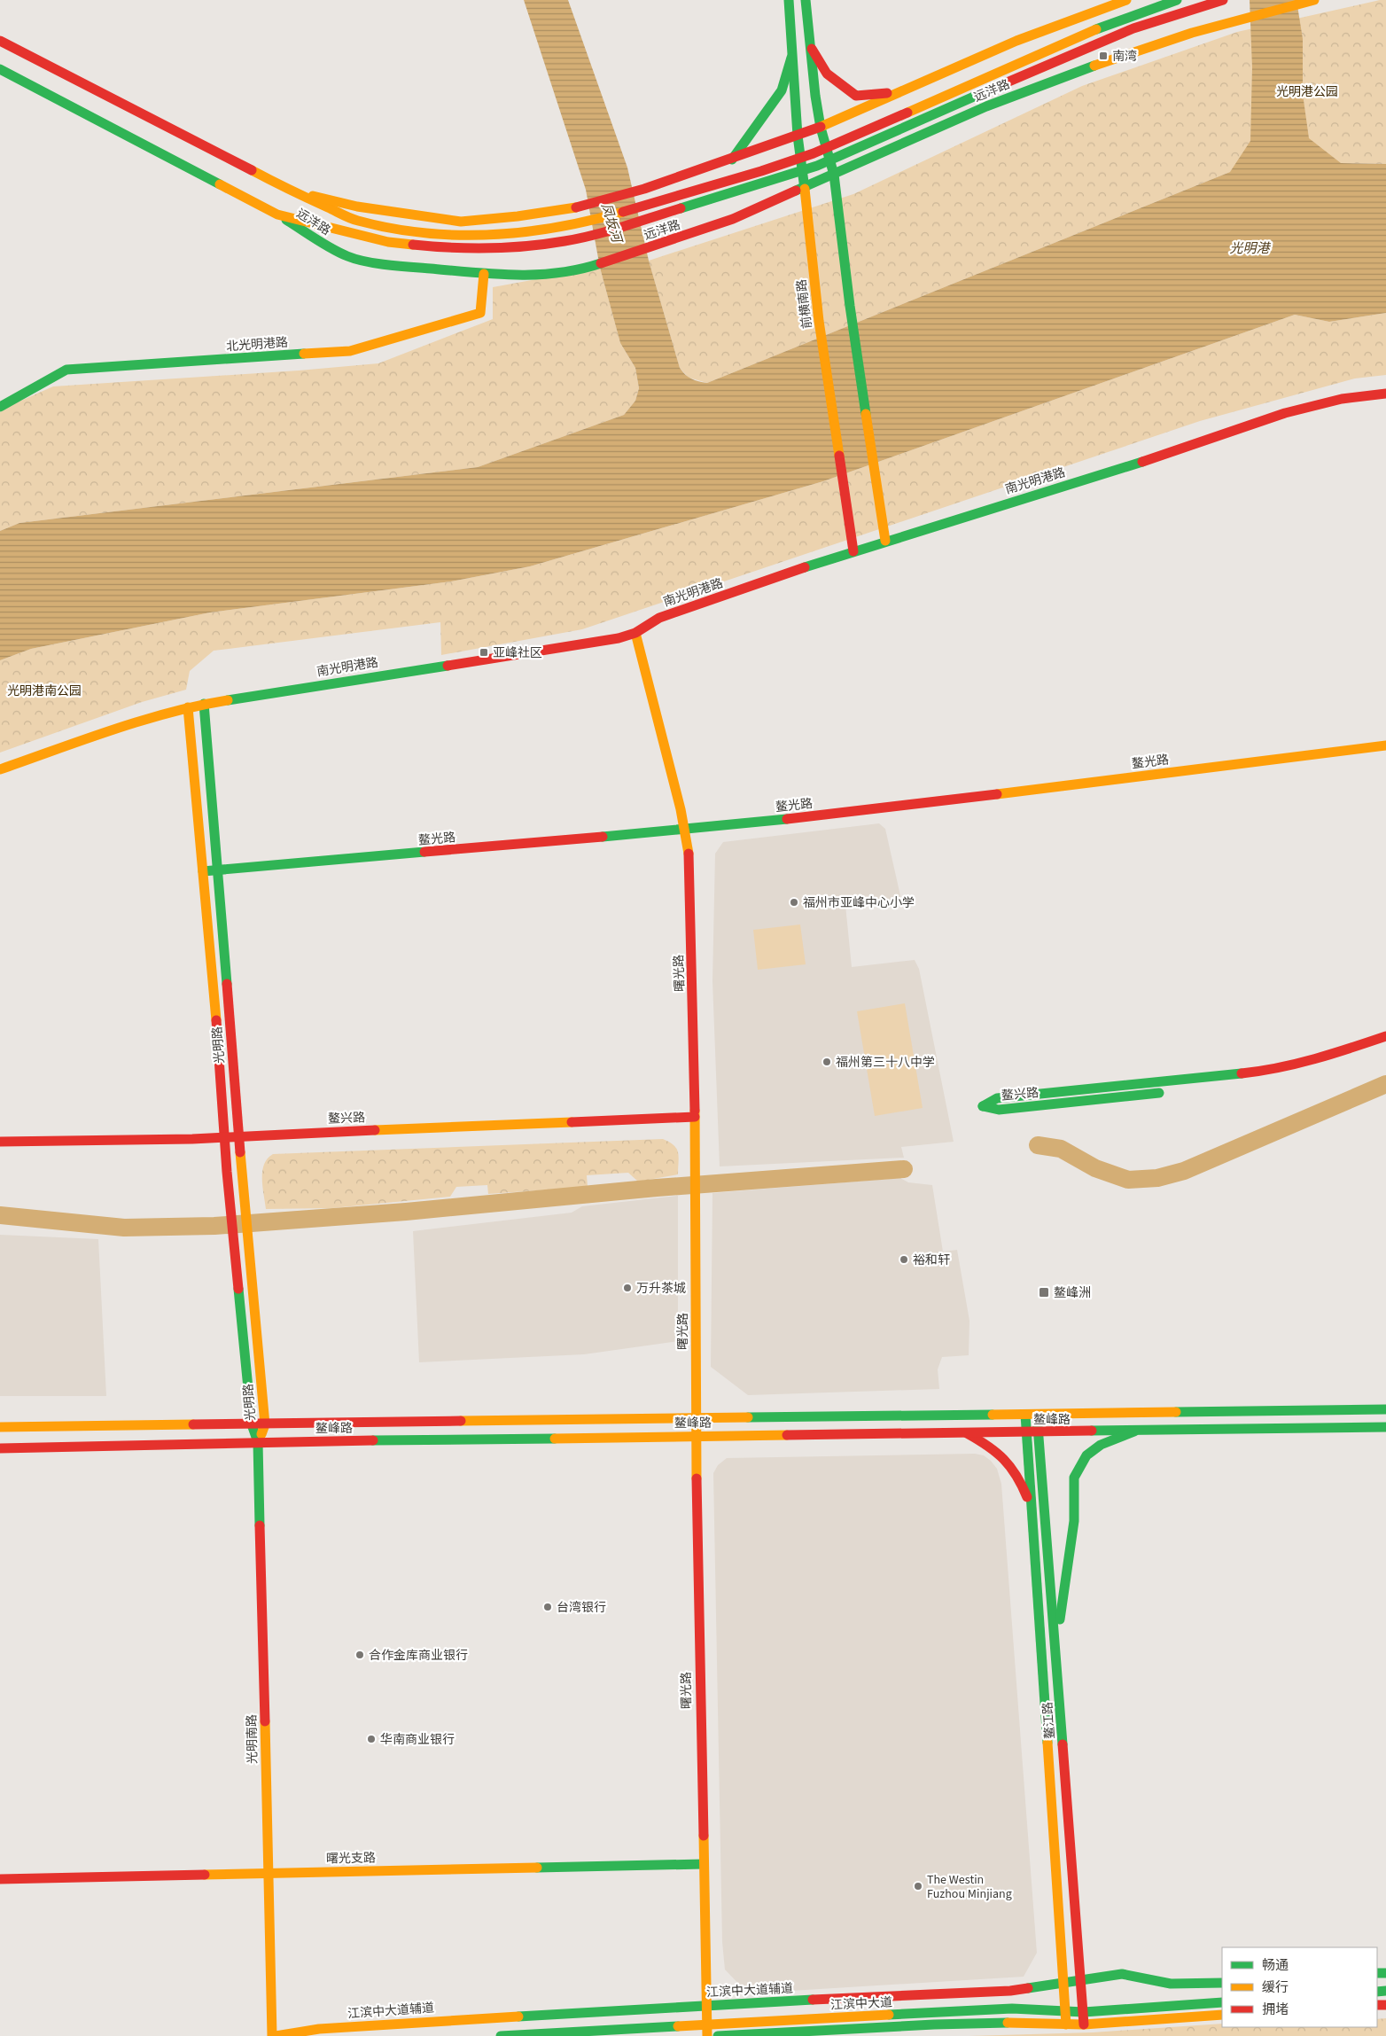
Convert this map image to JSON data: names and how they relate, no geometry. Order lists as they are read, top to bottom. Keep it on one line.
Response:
{"streets":{"main road":["远洋路","前横南路","北光明港路","南光明港路","鳌光路","曙光路","光明路","鳌兴路","鳌峰路","鳌江路","光明南路","曙光支路","江滨中大道辅道","江滨中大道"]},"crossings":[["远洋路","前横南路"],["远洋路","北光明港路"],["前横南路","南光明港路"],["南光明港路","曙光路"],["南光明港路","光明路"],["鳌光路","曙光路"],["鳌光路","光明路"],["曙光路","鳌兴路"],["曙光路","鳌峰路"],["曙光路","曙光支路"],["曙光路","江滨中大道辅道"],["曙光路","江滨中大道"],["光明路","鳌兴路"],["光明路","鳌峰路"],["光明路","光明南路"],["鳌峰路","鳌江路"],["鳌峰路","光明南路"],["鳌江路","江滨中大道辅道"],["鳌江路","江滨中大道"],["光明南路","曙光支路"],["光明南路","江滨中大道辅道"]],"water":["凤坂河","光明港"],"parks":["光明港公园","光明港南公园"],"places":{"transit":["南湾","亚峰社区","鳌峰洲"],"other":["福州市亚峰中心小学","福州第三十八中学","裕和轩","万升茶城","台湾银行","合作金库商业银行","华南商业银行","The Westin Fuzhou Minjiang"]},"legend":["畅通","缓行","拥堵"]}
